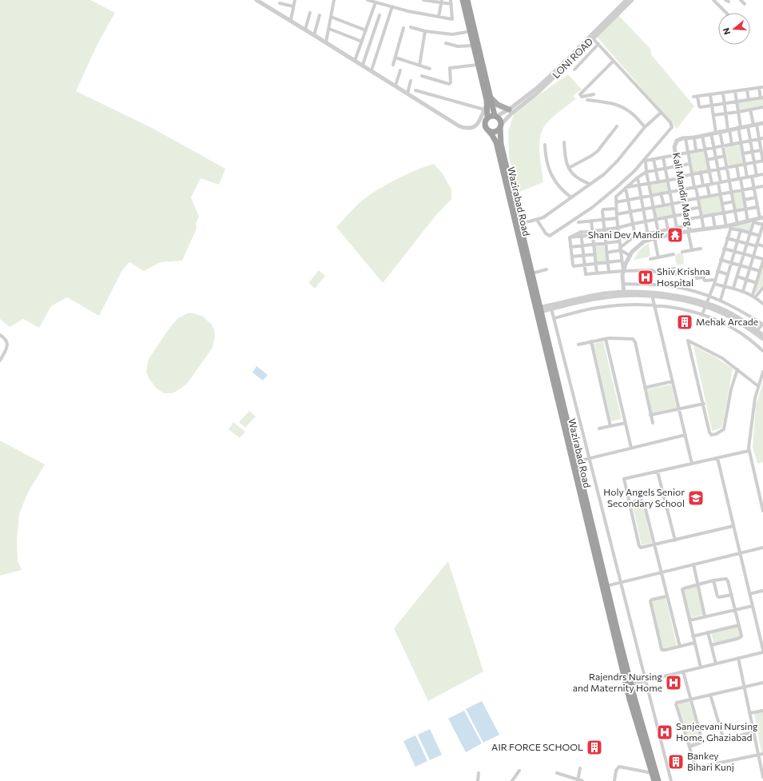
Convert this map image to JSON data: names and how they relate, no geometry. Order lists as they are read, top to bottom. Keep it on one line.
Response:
{"streets":{"highway":["Wazirabad Road"],"street":["LONI ROAD","Kali Mandir Marg"]},"places":{"temple":["Shani Dev Mandir"],"hospital":["Shiv Krishna Hospital","Rajendrs Nursing and Maternity Home","Sanjeevani Nursing Home, Ghaziabad"],"building":["Mehak Arcade","AIR FORCE SCHOOL","Bankey Bihari Kunj"],"school or university":["Holy Angels Senior Secondary School"]},"north":"left"}
